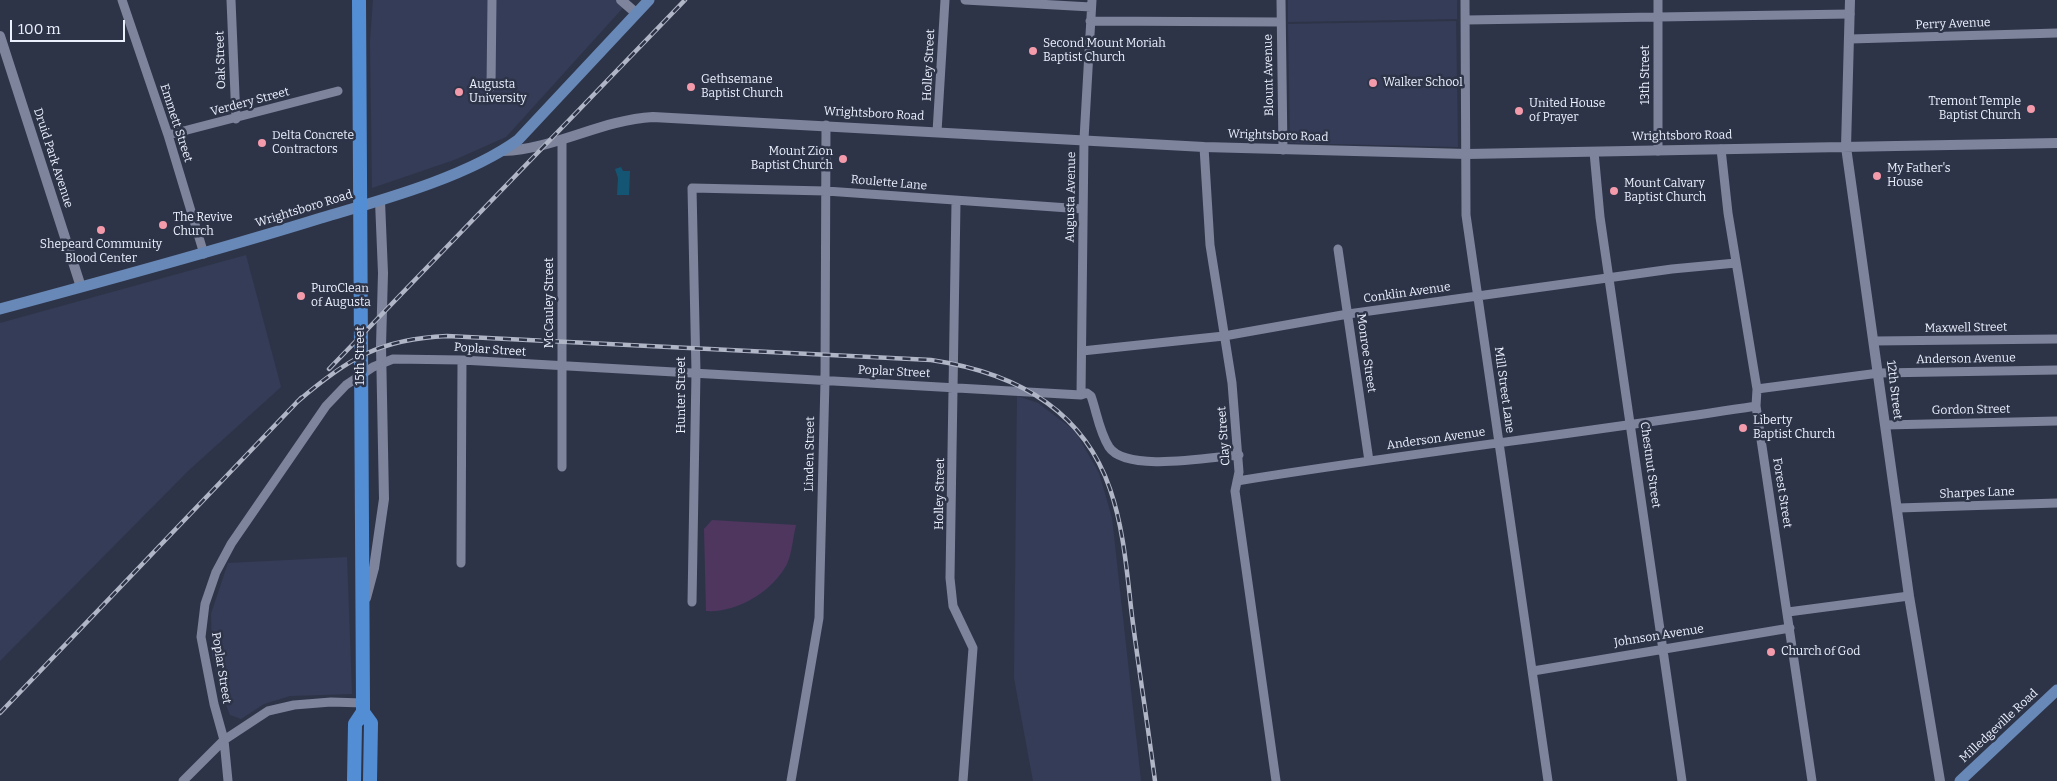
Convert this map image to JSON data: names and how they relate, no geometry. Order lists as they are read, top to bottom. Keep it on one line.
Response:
{"streets":{"main road":["Wrightsboro Road","15th Street","Milledgeville Road"],"street":["Perry Avenue","Oak Street","Holley Street","Blount Avenue","13th Street","Verdery Street","Emmett Street","Druid Park Avenue","Roulette Lane","Augusta Avenue","Conklin Avenue","McCauley Street","Maxwell Street","Poplar Street","Monroe Street","Anderson Avenue","Mill Street Lane","12th Street","Hunter Street","Gordon Street","Clay Street","Linden Street","Chestnut Street","Forest Street","Sharpes Lane","Johnson Avenue"]},"crossings":[["Perry Avenue","12th Street"],["Oak Street","Verdery Street"],["Holley Street","Wrightsboro Road"],["Holley Street","Roulette Lane"],["Holley Street","Poplar Street"],["Blount Avenue","Wrightsboro Road"],["13th Street","Wrightsboro Road"],["Verdery Street","Emmett Street"],["Wrightsboro Road","Emmett Street"],["Wrightsboro Road","Druid Park Avenue"],["Wrightsboro Road","Augusta Avenue"],["Wrightsboro Road","McCauley Street"],["Wrightsboro Road","Mill Street Lane"],["Wrightsboro Road","12th Street"],["Wrightsboro Road","Clay Street"],["Wrightsboro Road","Linden Street"],["Wrightsboro Road","Chestnut Street"],["Wrightsboro Road","Forest Street"],["Roulette Lane","Augusta Avenue"],["Roulette Lane","Hunter Street"],["Roulette Lane","Linden Street"],["Augusta Avenue","Conklin Avenue"],["Augusta Avenue","Poplar Street"],["Conklin Avenue","Monroe Street"],["Conklin Avenue","Mill Street Lane"],["Conklin Avenue","Clay Street"],["Conklin Avenue","Chestnut Street"],["Conklin Avenue","Forest Street"],["McCauley Street","Poplar Street"],["Maxwell Street","12th Street"],["Poplar Street","Hunter Street"],["Poplar Street","Linden Street"],["Monroe Street","Anderson Avenue"],["Anderson Avenue","Mill Street Lane"],["Anderson Avenue","12th Street"],["Anderson Avenue","Clay Street"],["Anderson Avenue","Chestnut Street"],["Anderson Avenue","Forest Street"],["Mill Street Lane","Johnson Avenue"],["12th Street","Gordon Street"],["12th Street","Sharpes Lane"],["Chestnut Street","Johnson Avenue"],["Forest Street","Johnson Avenue"]],"places":["Second Mount Moriah Baptist Church","Walker School","Gethsemane Baptist Church","Augusta University","Tremont Temple Baptist Church","United House of Prayer","Delta Concrete Contractors","Mount Zion Baptist Church","My Father's House","Mount Calvary Baptist Church","The Revive Church","Shepeard Community Blood Center","PuroClean of Augusta","Liberty Baptist Church","Church of God"],"scale_bar":"100 m"}
